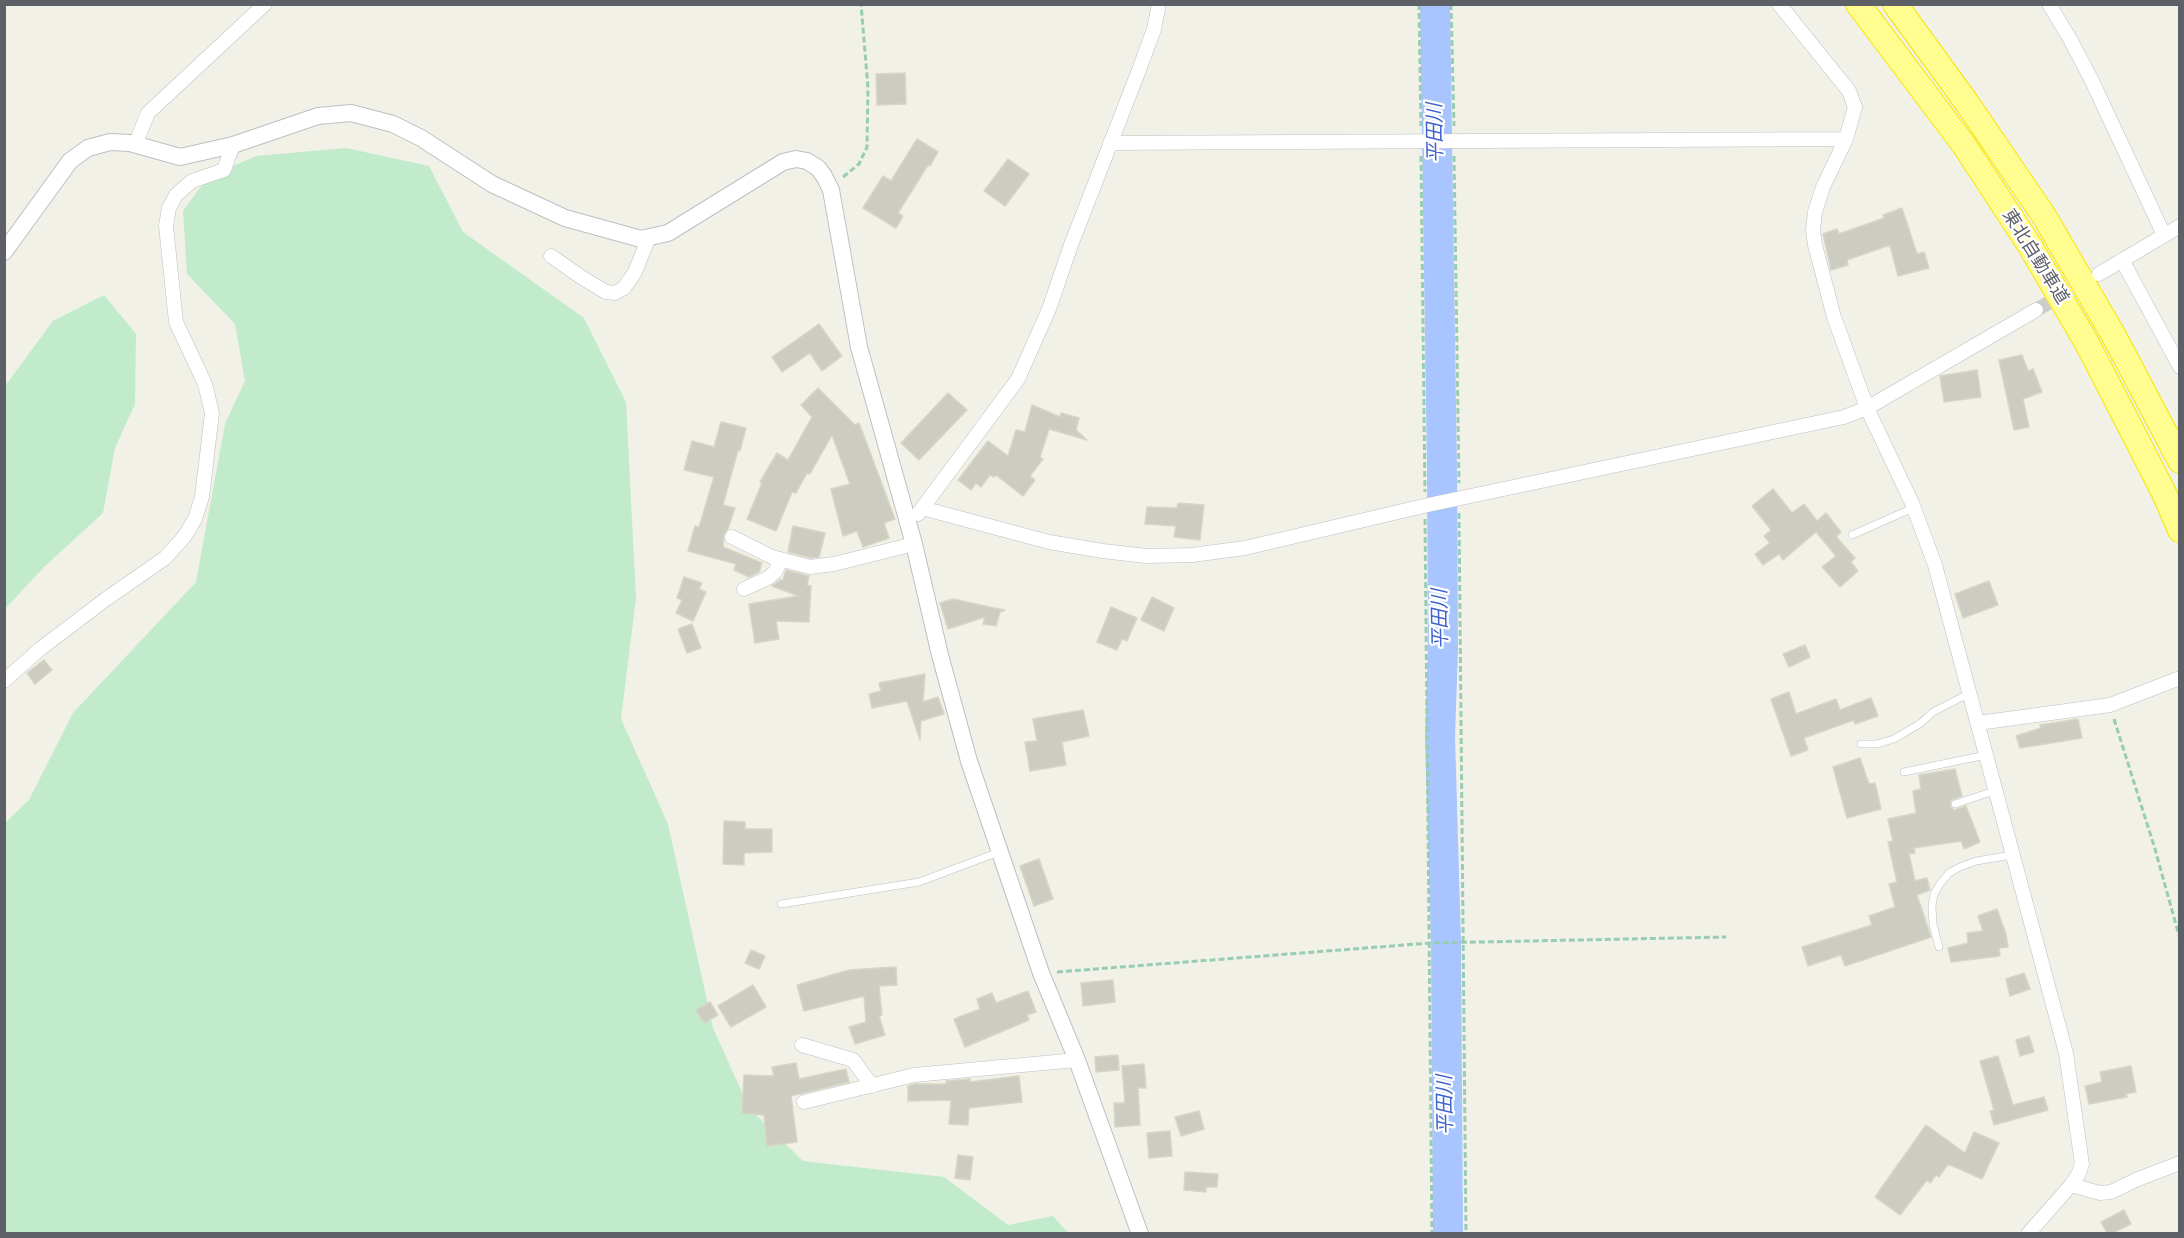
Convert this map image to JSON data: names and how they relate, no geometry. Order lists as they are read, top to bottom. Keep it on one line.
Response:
{"streets":{"highway":["東北自動車道"]},"water":["平田川"]}
